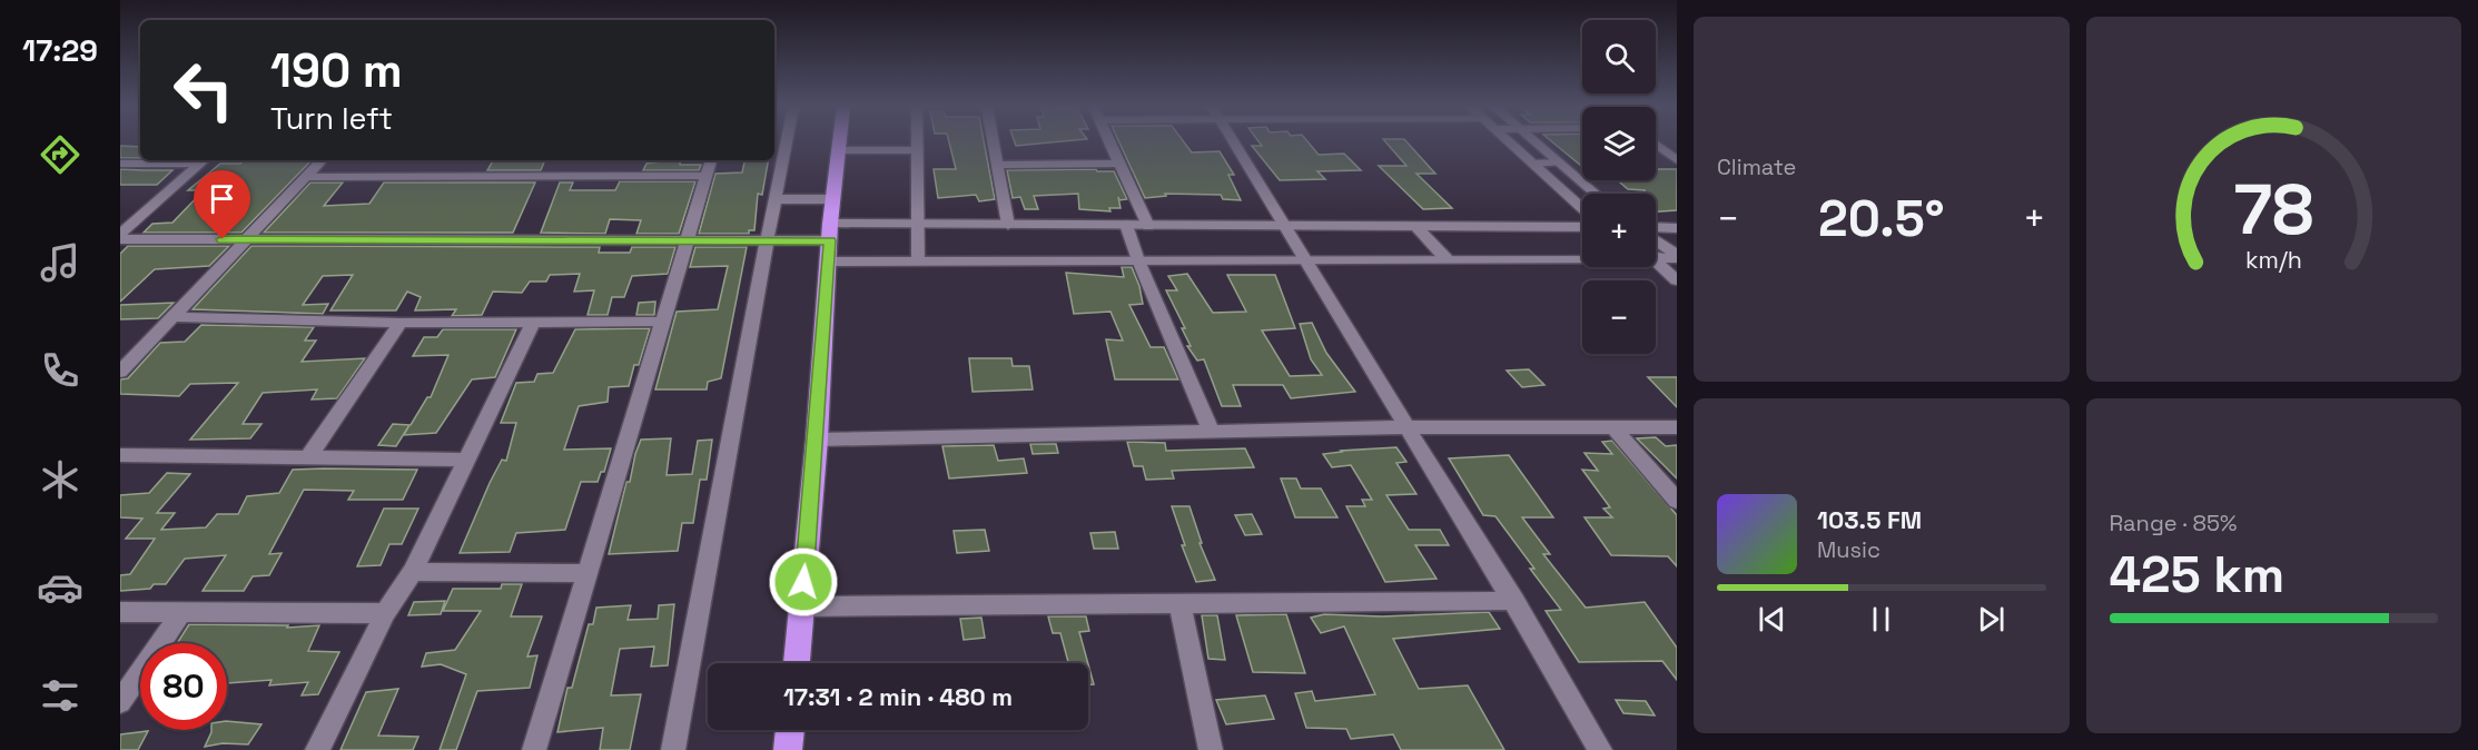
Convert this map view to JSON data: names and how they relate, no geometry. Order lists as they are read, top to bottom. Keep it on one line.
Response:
{"page":{"tabs":"17:29","tile":["Climate",["Range · 85%","425 km"]],"map_buttons":["+","−"],"turn":["190 m","Turn left"],"heat":["−","20.5°","+"],"song":["103.5 FM","Music"],"limit":"80","trip":"17:31 · 2 min · 480 m","gauge":["78","km/h"]}}
